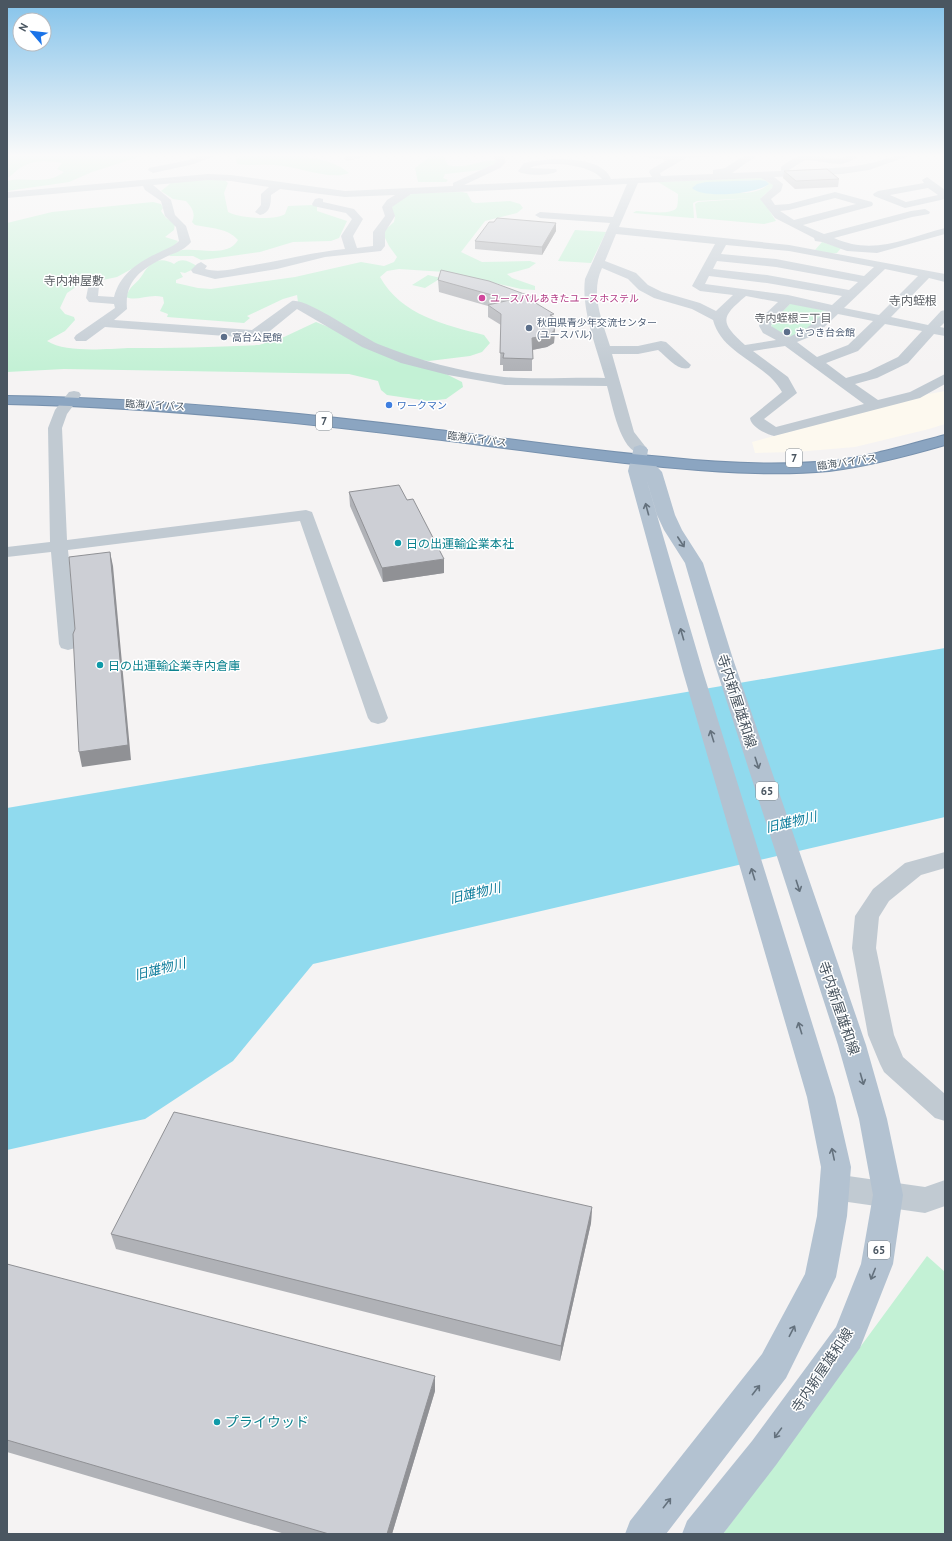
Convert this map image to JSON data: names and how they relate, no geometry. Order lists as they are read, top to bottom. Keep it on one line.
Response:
{"streets":{"highway":["臨海バイパス","7"],"main road":["寺内新屋雄和線","65"]},"crossings":[["臨海バイパス","寺内新屋雄和線"]],"districts":["寺内神屋敷","寺内蛭根","寺内蛭根三丁目"],"water":["旧雄物川"],"places":["ユースパルあきたユースホステル","秋田県青少年交流センター (ユースパル)","さつき台会館","高台公民館","ワークマン","日の出運輸企業本社","日の出運輸企業寺内倉庫","プライウッド"],"north":"top left"}
